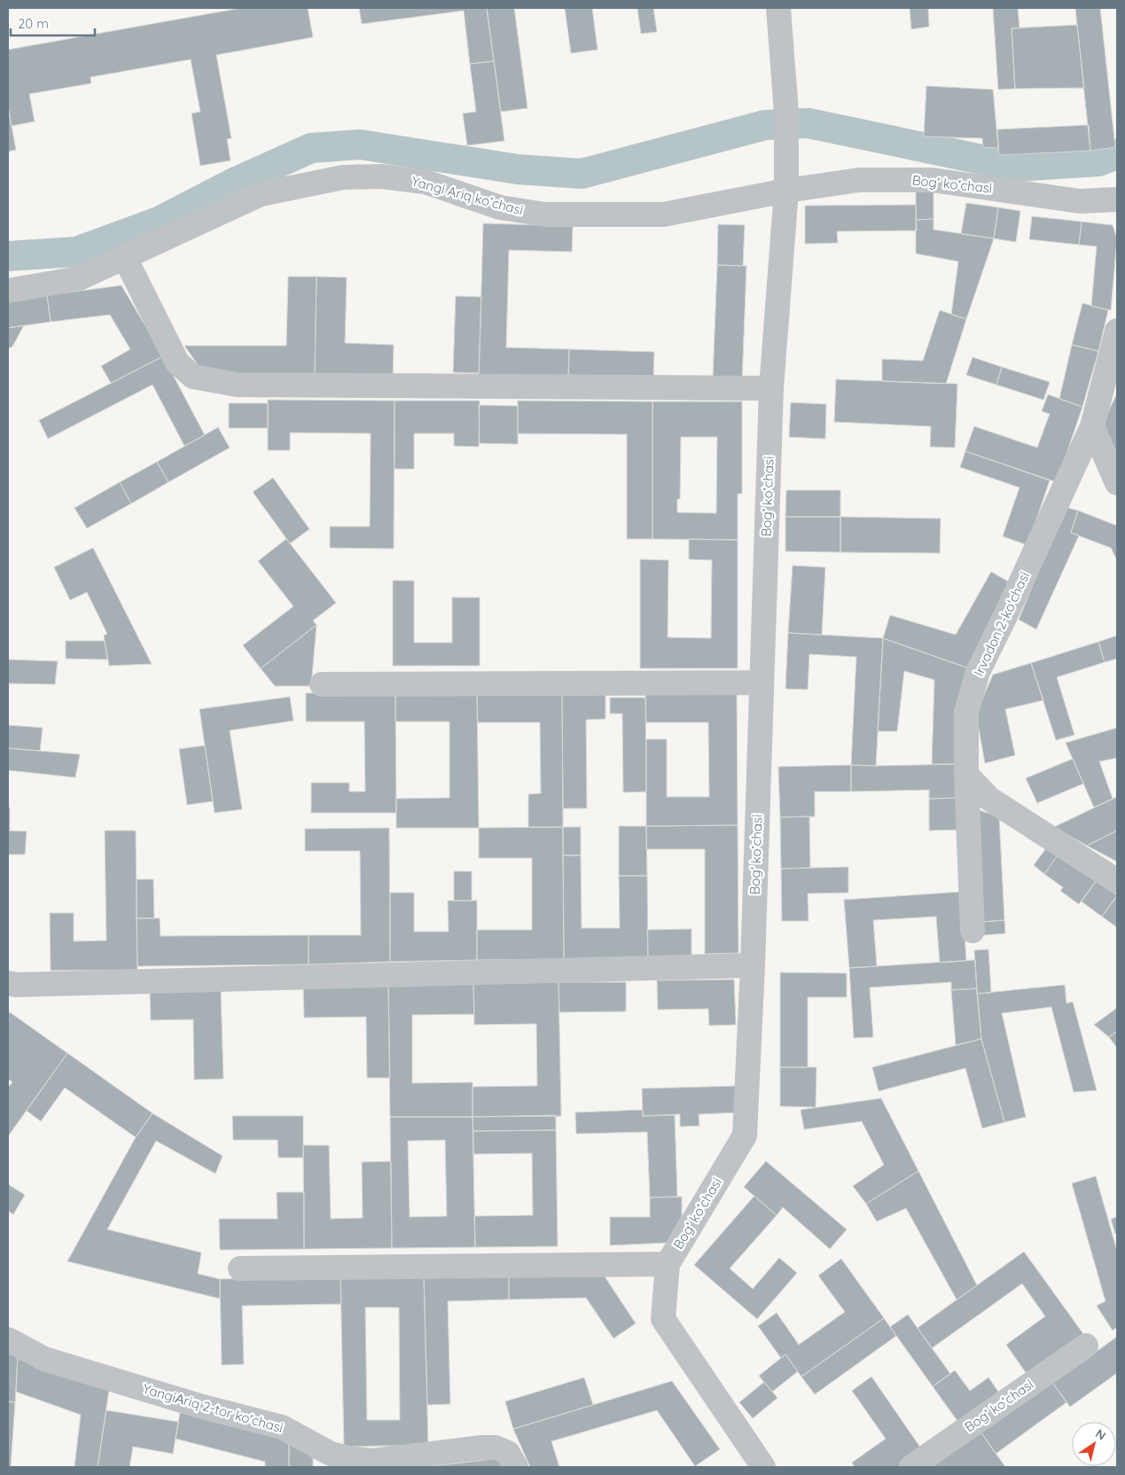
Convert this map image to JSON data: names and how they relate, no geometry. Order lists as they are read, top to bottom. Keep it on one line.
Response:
{"streets":{"street":["Bogʻ koʻchasi","Yangi Ariq koʻchasi","Irvadon 2-koʼchasi","YangiАriq 2-tor koʼchasi"]},"crossings":[["Bogʻ koʻchasi","Yangi Ariq koʻchasi"]],"scale_bar":"20 m","north":"top right"}
